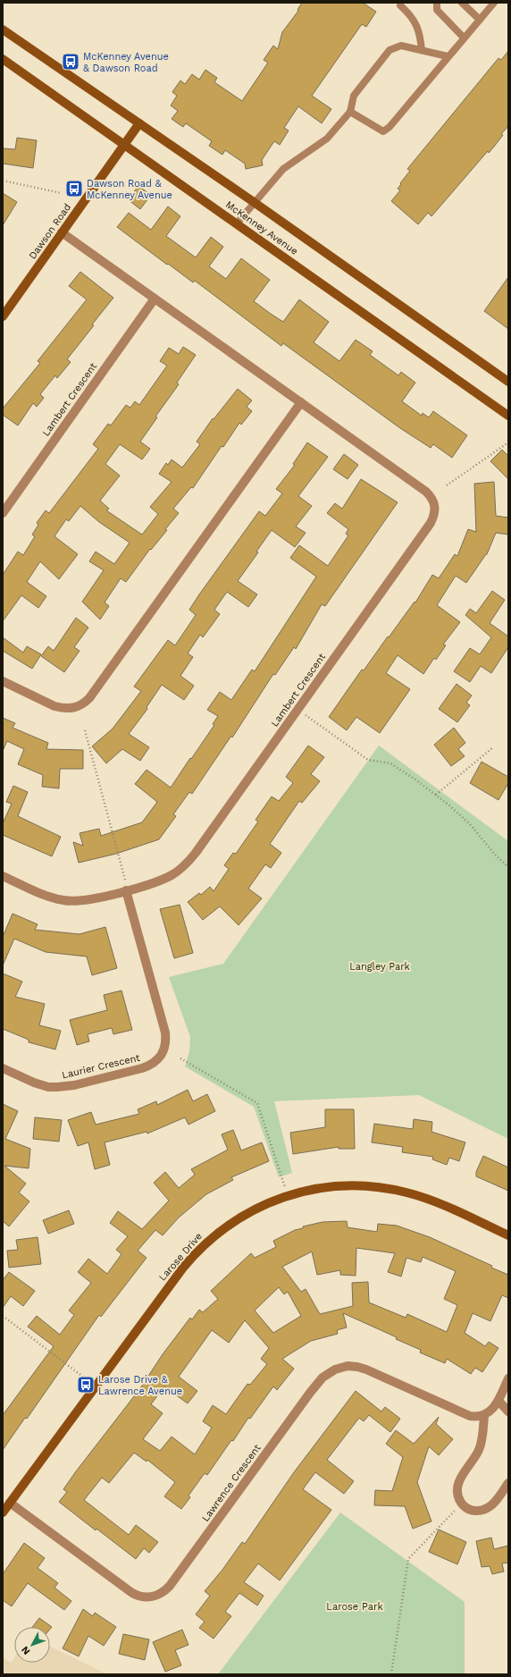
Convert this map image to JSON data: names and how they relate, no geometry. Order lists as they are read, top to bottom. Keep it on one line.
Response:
{"streets":{"main road":["McKenney Avenue","Dawson Road","Larose Drive"],"street":["Lambert Crescent","Laurier Crescent","Lawrence Crescent"]},"crossings":[["McKenney Avenue","Dawson Road"],["Dawson Road","Lambert Crescent"],["Lambert Crescent","Laurier Crescent"],["Larose Drive","Lawrence Crescent"]],"parks":["Langley Park","Larose Park"],"places":{"bus stop":["McKenney Avenue & Dawson Road","Dawson Road & McKenney Avenue","Larose Drive & Lawrence Avenue"]},"north":"bottom left"}
